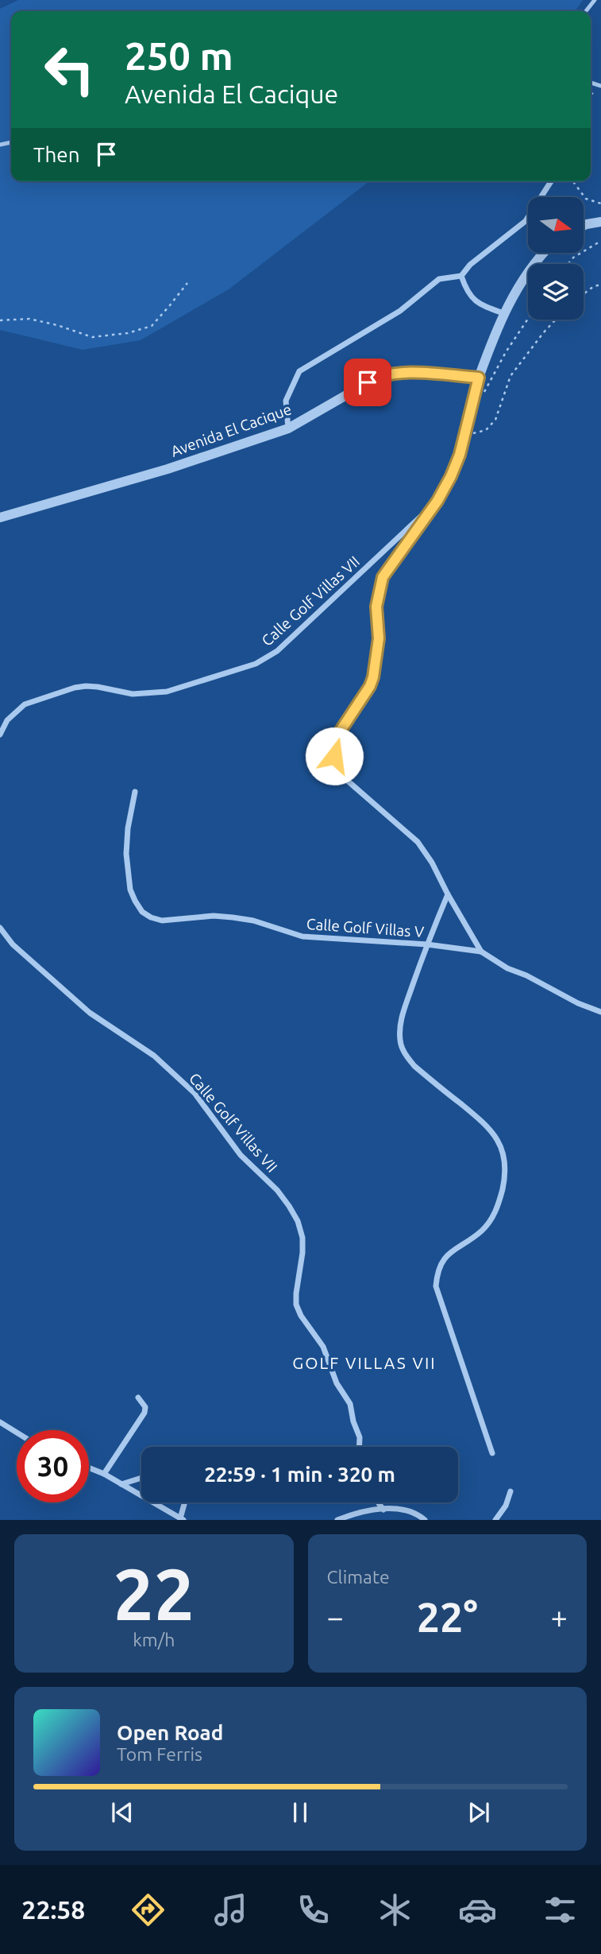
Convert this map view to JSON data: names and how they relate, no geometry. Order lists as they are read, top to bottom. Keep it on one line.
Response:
{"streets":{"street":["Avenida El Cacique","Calle Golf Villas VII","Calle Golf Villas V"]},"districts":["GOLF VILLAS VII"],"north":"right","page":{"turn":["250 m","Avenida El Cacique"],"then":"Then","limit":"30","trip":"22:59 · 1 min · 320 m","tile":[["22","km/h"],"Climate"],"heat":["−","22°","+"],"song":["Open Road","Tom Ferris"],"tabs":"22:58"}}
